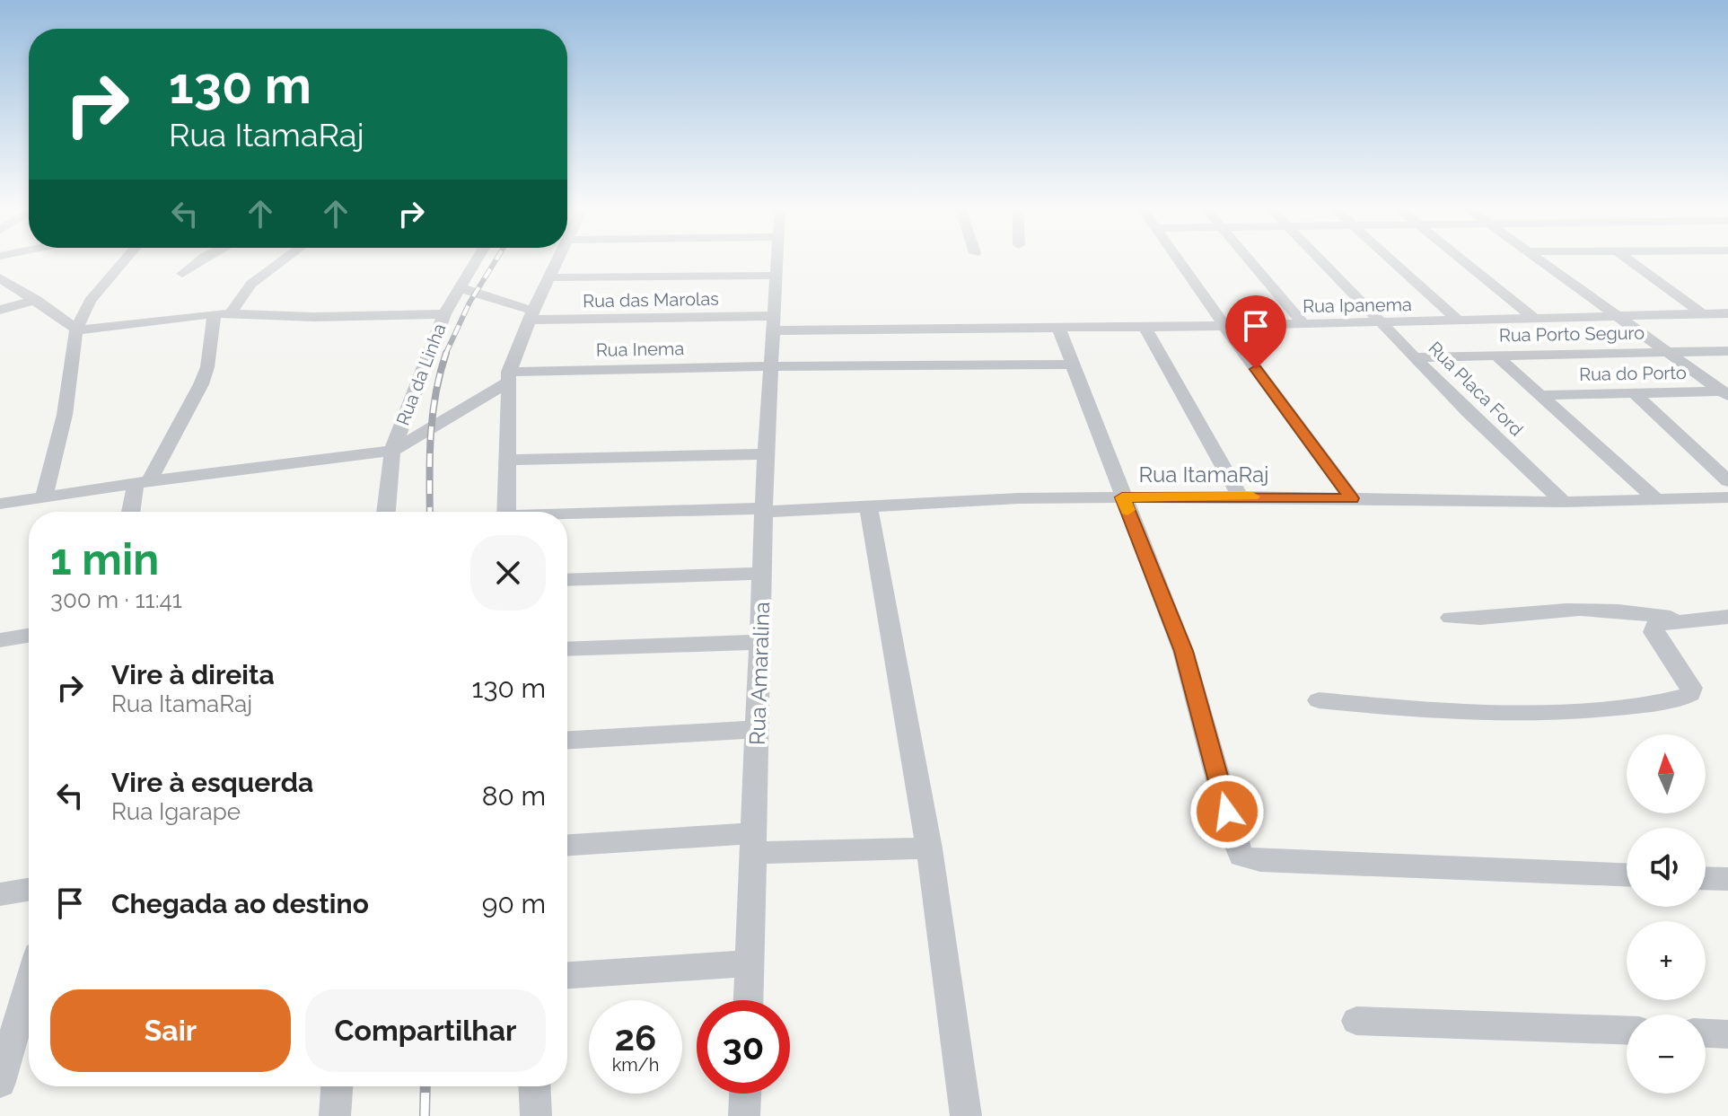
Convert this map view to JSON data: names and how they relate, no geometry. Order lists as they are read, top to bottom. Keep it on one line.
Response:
{"streets":{"street":["Rua das Marolas","Rua Ipanema","Rua Porto Seguro","Rua Inema","Rua do Porto","Rua da Linha","Rua Placa Ford","Rua ItamaRaj","Rua Amaralina"]},"crossings":[["Rua das Marolas","Rua Ipanema"],["Rua das Marolas","Rua da Linha"],["Rua das Marolas","Rua Amaralina"],["Rua Ipanema","Rua Placa Ford"],["Rua Ipanema","Rua Amaralina"],["Rua Porto Seguro","Rua Placa Ford"],["Rua Inema","Rua Amaralina"],["Rua Placa Ford","Rua ItamaRaj"],["Rua ItamaRaj","Rua Amaralina"]],"north":"top","page":{"turn":["130 m","Rua ItamaRaj"],"heading":["1 min","300 m · 11:41"],"list":[{"name":"Vire à direita","note":"Rua ItamaRaj","value":"130 m"},{"name":"Vire à esquerda","note":"Rua Igarape","value":"80 m"},{"name":"Chegada ao destino","value":"90 m"}],"map_buttons":["+","−"],"buttons":["Sair","Compartilhar"],"speed":"26 km/h","limit":"30"}}
